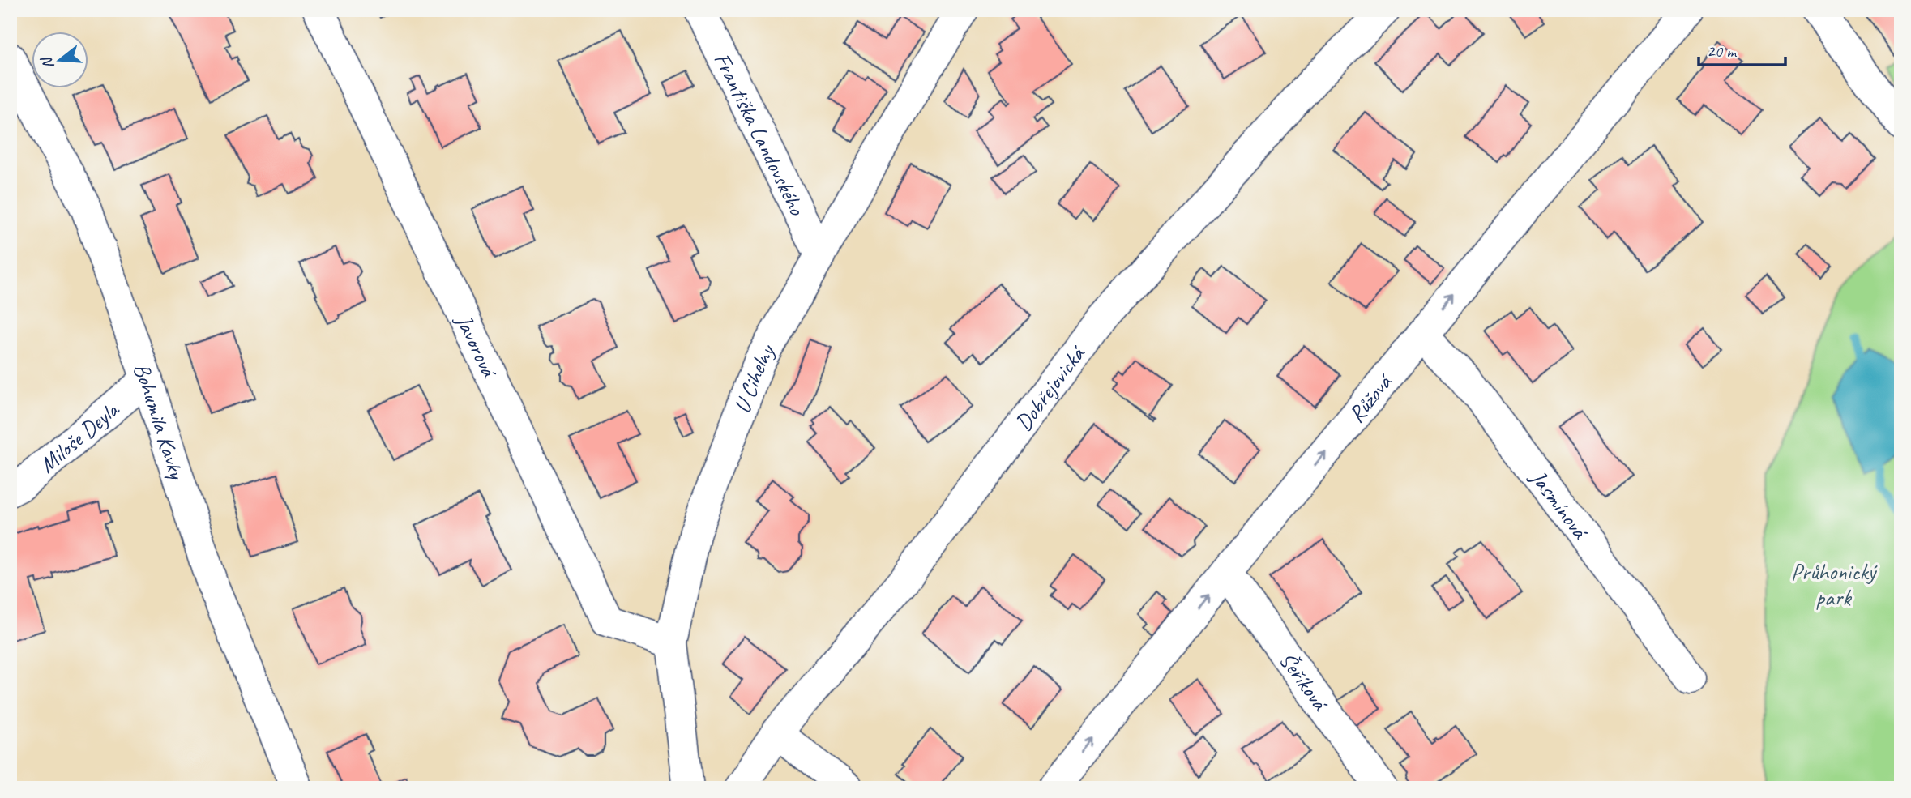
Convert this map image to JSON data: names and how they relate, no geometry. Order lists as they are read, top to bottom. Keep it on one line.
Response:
{"streets":{"street":["Františka Landovského","Javorová","U Cihelny","Dobřejovická","Růžová","Bohumila Kavky","Miloše Deyla","Jasmínová","Šeříková"]},"crossings":[["Františka Landovského","U Cihelny"],["Javorová","U Cihelny"],["Růžová","Jasmínová"],["Růžová","Šeříková"],["Bohumila Kavky","Miloše Deyla"]],"one_way":["Růžová"],"parks":["Průhonický park"],"scale_bar":"20 m","north":"left"}
